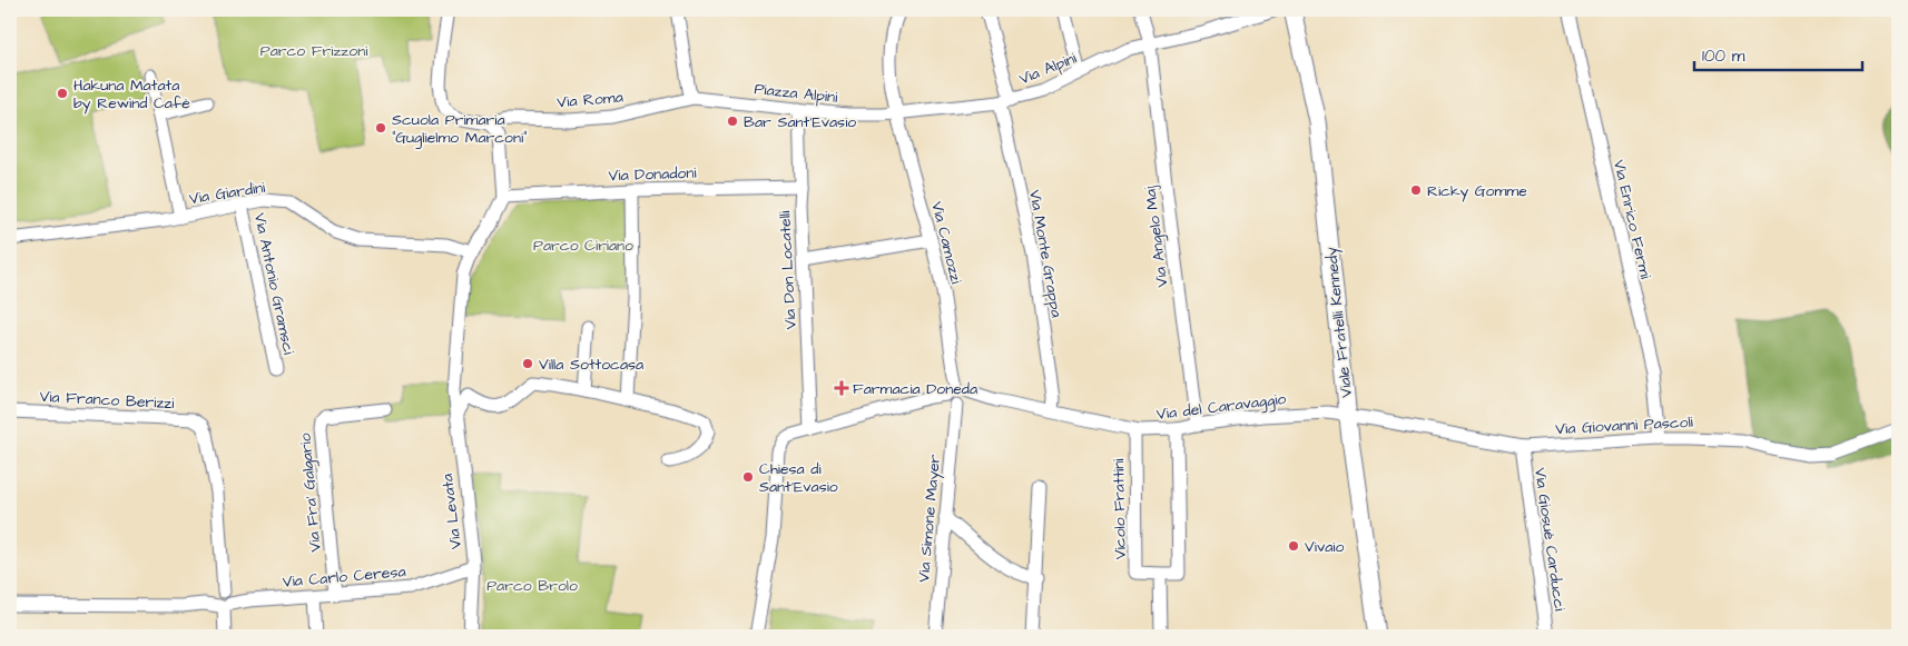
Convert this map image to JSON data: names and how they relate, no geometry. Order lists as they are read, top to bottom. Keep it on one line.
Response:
{"streets":{"street":["Via Alpini","Piazza Alpini","Via Roma","Via Donadoni","Via Giardini","Via Enrico Fermi","Via Angelo Maj","Via Camozzi","Via Monte Grappa","Via Don Locatelli","Via Antonio Gramsci","Viale Fratelli Kennedy","Via Franco Berizzi","Via del Caravaggio","Via Giovanni Pascoli","Via Fra' Galgario","Vicolo Frattini","Via Levata","Via Simone Mayer","Via Giosuè Carducci","Via Carlo Ceresa"]},"crossings":[["Via Alpini","Piazza Alpini"],["Via Alpini","Via Angelo Maj"],["Via Alpini","Via Camozzi"],["Via Alpini","Via Monte Grappa"],["Piazza Alpini","Via Roma"],["Piazza Alpini","Via Camozzi"],["Piazza Alpini","Via Don Locatelli"],["Via Donadoni","Via Don Locatelli"],["Via Donadoni","Via Levata"],["Via Giardini","Via Antonio Gramsci"],["Via Giardini","Via Levata"],["Via Enrico Fermi","Via Giovanni Pascoli"],["Via Angelo Maj","Via del Caravaggio"],["Via Camozzi","Via del Caravaggio"],["Via Camozzi","Via Simone Mayer"],["Via Monte Grappa","Via del Caravaggio"],["Viale Fratelli Kennedy","Via del Caravaggio"],["Viale Fratelli Kennedy","Via Giovanni Pascoli"],["Via Franco Berizzi","Via Carlo Ceresa"],["Via del Caravaggio","Via Giovanni Pascoli"],["Via del Caravaggio","Vicolo Frattini"],["Via del Caravaggio","Via Simone Mayer"],["Via Giovanni Pascoli","Via Giosuè Carducci"],["Via Fra' Galgario","Via Carlo Ceresa"],["Via Levata","Via Carlo Ceresa"]],"parks":["Parco Frizzoni","Parco Ciriano","Parco Brolo"],"places":{"other":["Hakuna Matata by Rewind Cafè","Bar Sant'Evasio","Scuola Primaria \"Guglielmo Marconi\"","Ricky Gomme","Villa Sottocasa","Chiesa di Sant'Evasio","Vivaio"],"health":["Farmacia Doneda"]},"scale_bar":"100 m"}
